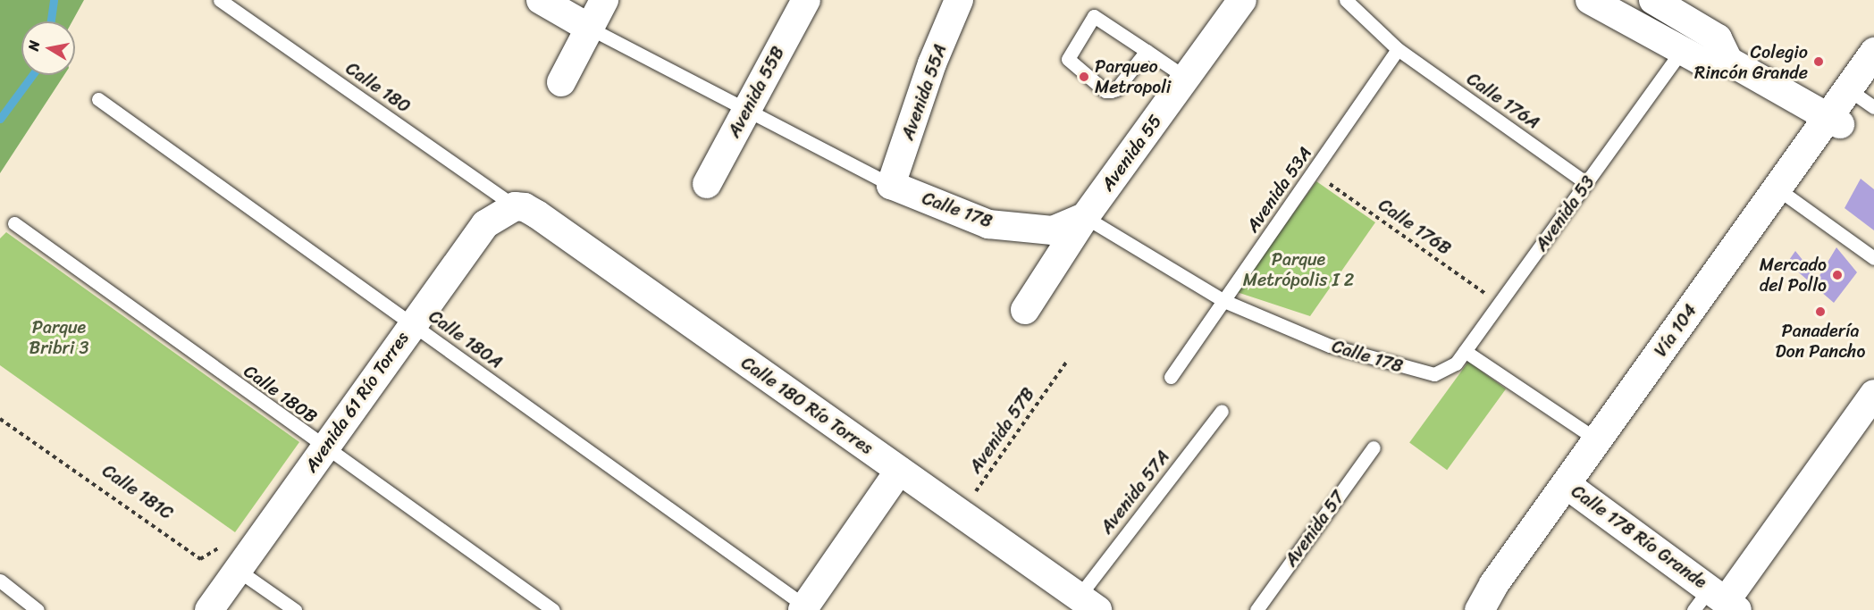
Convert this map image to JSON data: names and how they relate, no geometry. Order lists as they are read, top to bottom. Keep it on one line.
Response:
{"streets":{"main road":["Vía 104"],"street":["Avenida 55B","Avenida 55A","Avenida 55","Calle 178","Avenida 61 Río Torres","Calle 180 Río Torres","Calle 178 Río Grande"],"lane":["Calle 180","Calle 176A","Avenida 53A","Avenida 53","Calle 180A","Calle 180B","Avenida 57A","Avenida 57"],"path":["Calle 176B","Avenida 57B","Calle 181C"]},"crossings":[["Calle 180","Avenida 61 Río Torres"],["Calle 180","Calle 180 Río Torres"],["Avenida 55B","Calle 178"],["Avenida 55A","Calle 178"],["Calle 176A","Avenida 53A"],["Calle 176A","Avenida 53"],["Avenida 55","Calle 178"],["Avenida 53A","Calle 178"],["Avenida 53A","Calle 176B"],["Calle 178","Avenida 53"],["Avenida 53","Calle 176B"],["Vía 104","Calle 178 Río Grande"],["Calle 180A","Avenida 61 Río Torres"],["Calle 180B","Avenida 61 Río Torres"],["Avenida 61 Río Torres","Calle 180 Río Torres"],["Avenida 61 Río Torres","Calle 181C"],["Calle 180 Río Torres","Avenida 57B"],["Calle 180 Río Torres","Avenida 57A"]],"parks":["Parque Metrópolis I 2","Parque Bribri 3"],"places":["Colegio Rincón Grande","Parqueo Metropoli","Mercado del Pollo","Panadería Don Pancho"],"north":"left"}
